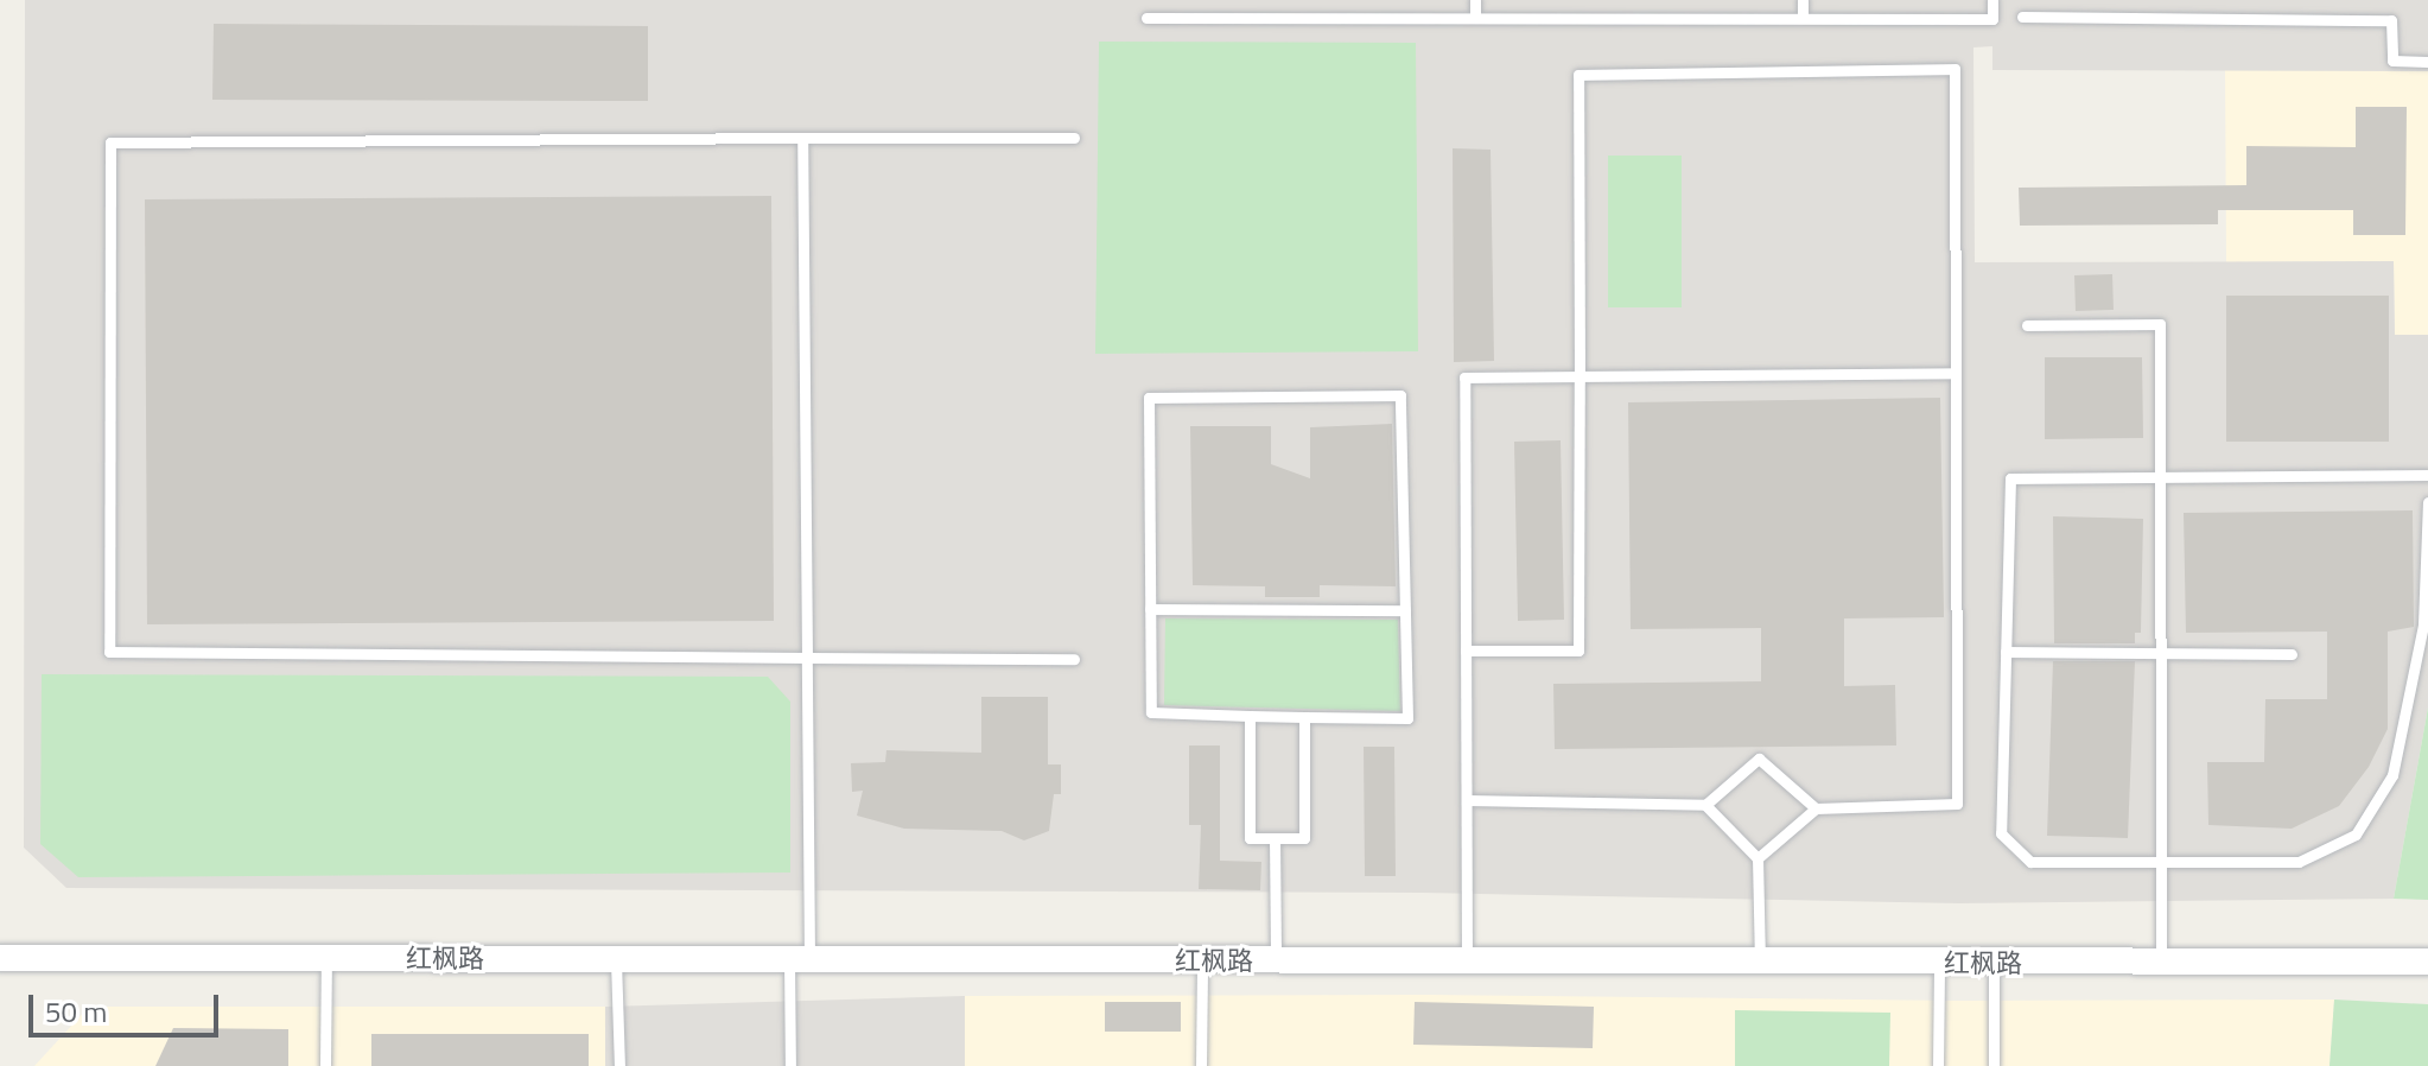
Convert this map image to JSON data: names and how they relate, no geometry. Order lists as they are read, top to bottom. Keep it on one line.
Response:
{"streets":{"street":["红枫路"]},"scale_bar":"50 m"}
